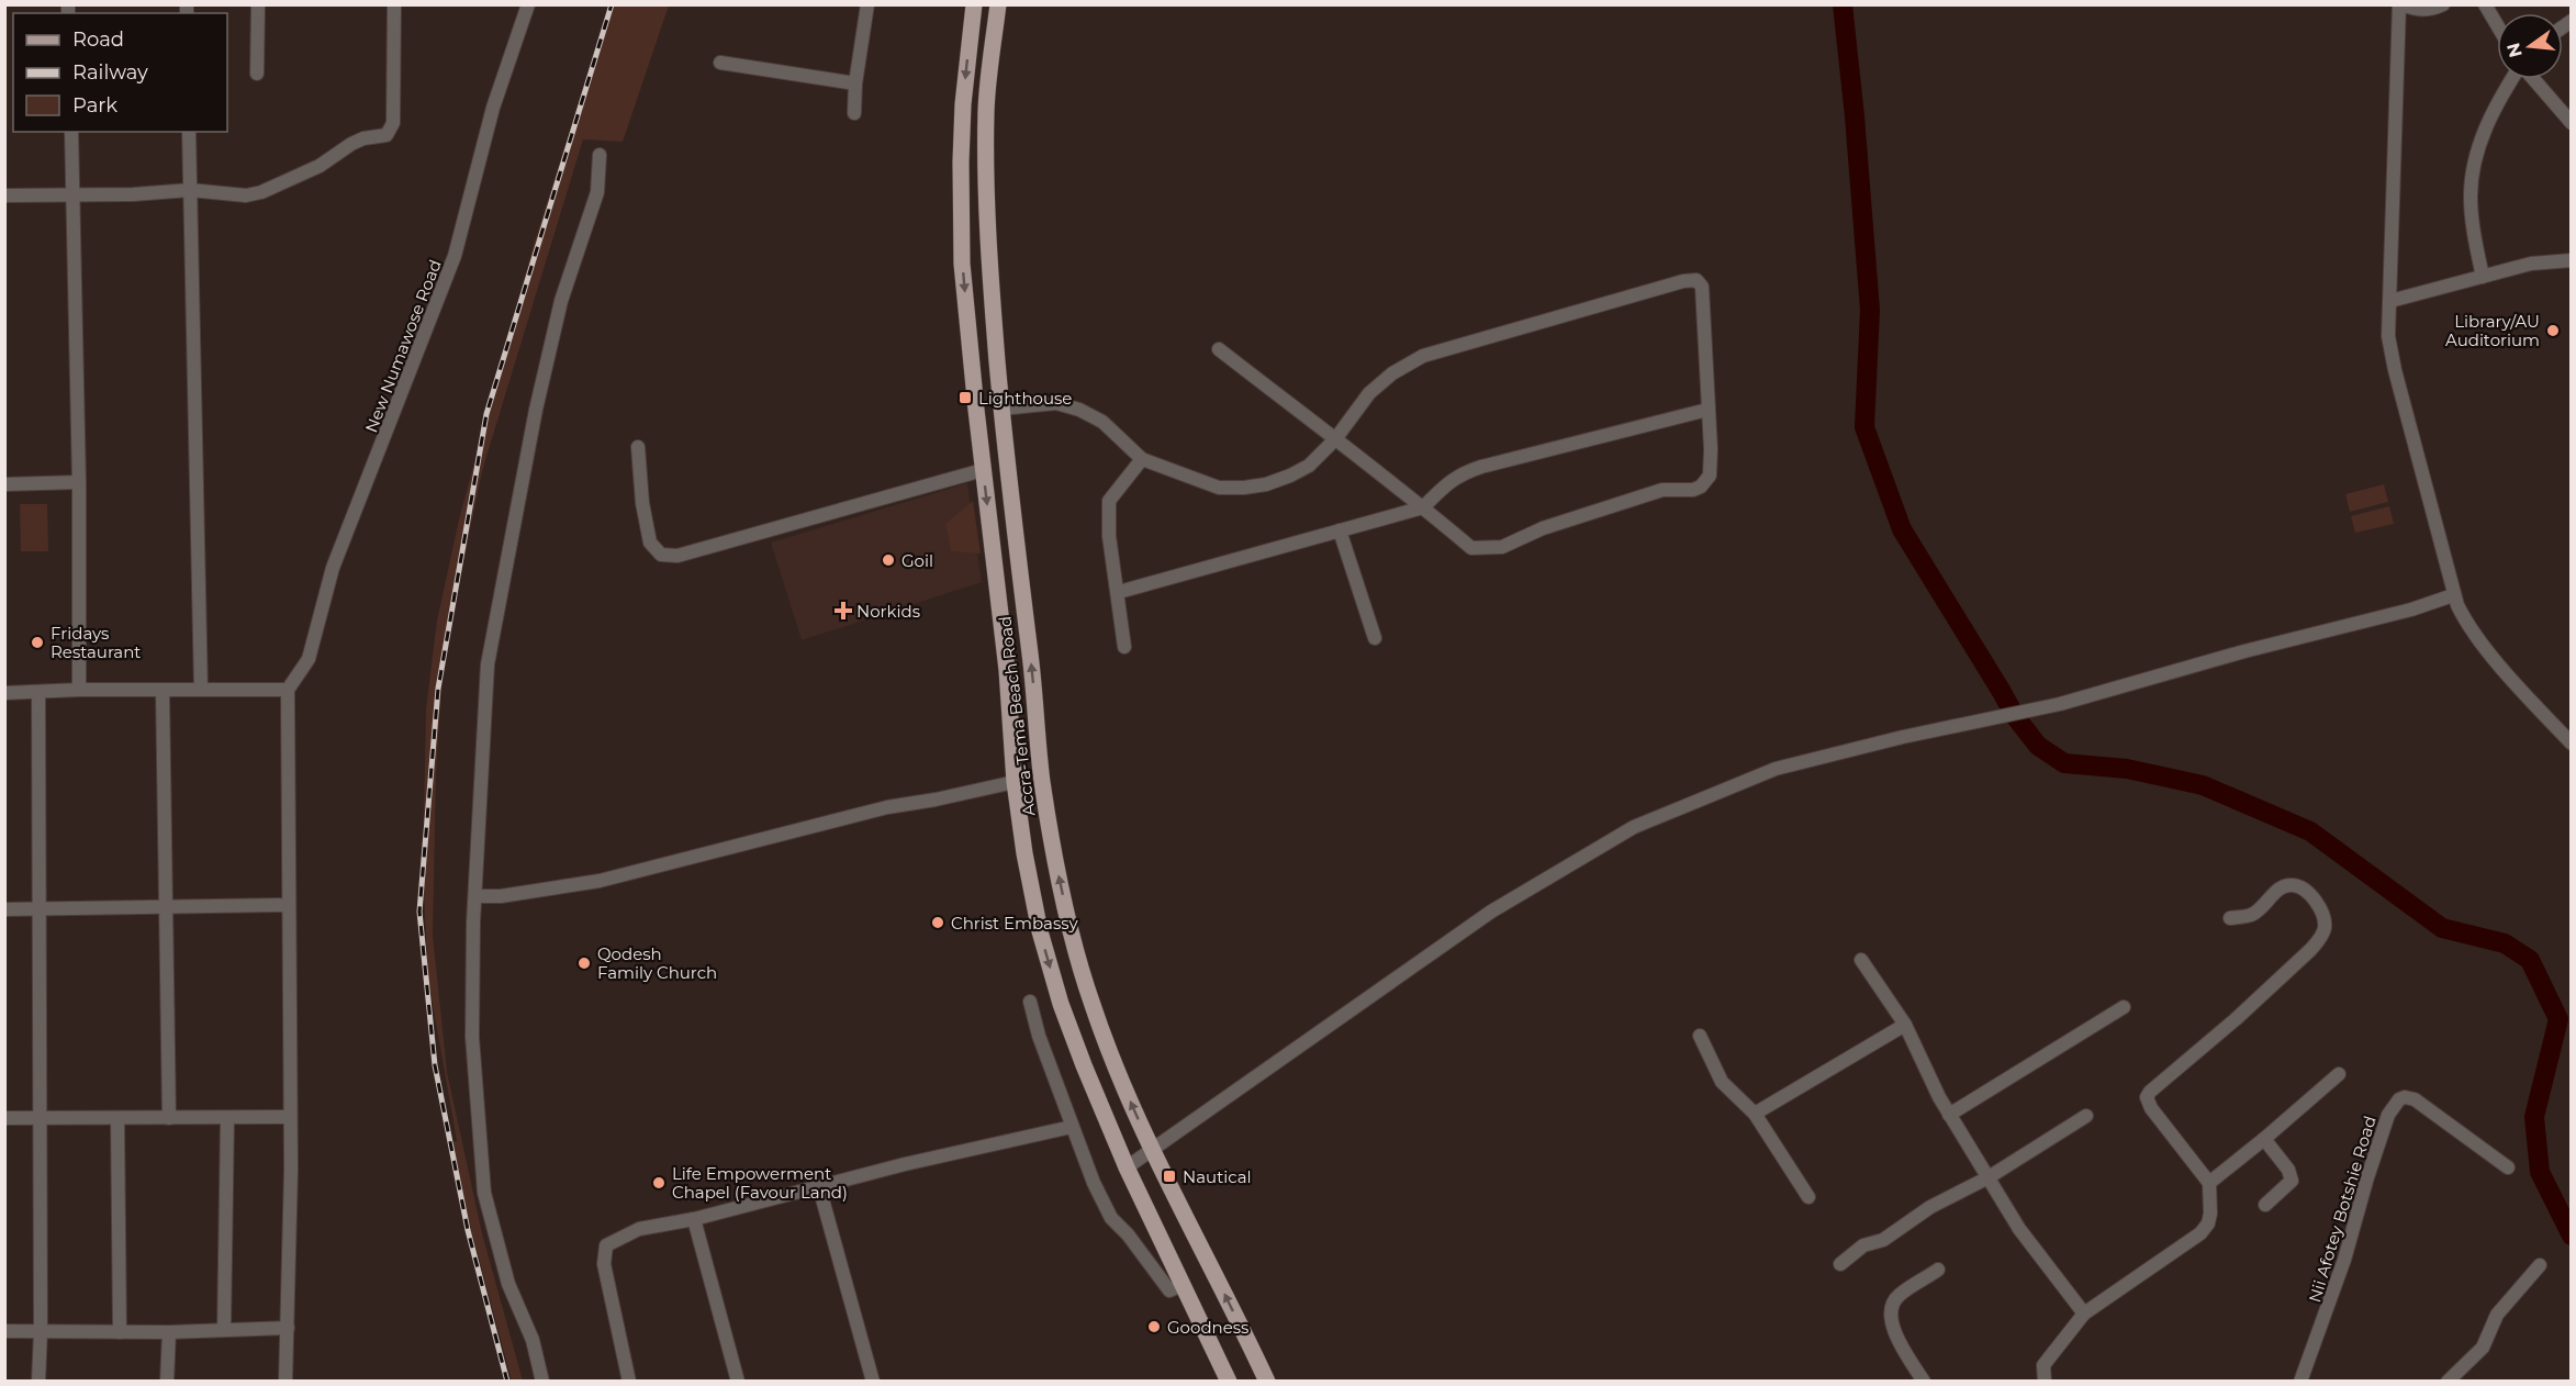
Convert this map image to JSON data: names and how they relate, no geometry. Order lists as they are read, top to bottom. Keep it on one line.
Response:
{"streets":{"main road":["Accra-Tema Beach Road"],"street":["New Numawose Road","Nii Afotey Botshie Road"]},"places":{"other":["Library/AU Auditorium","Goil","Fridays Restaurant","Christ Embassy","Qodesh Family Church","Life Empowerment Chapel (Favour Land)","Goodness"],"transit":["Lighthouse","Nautical"],"health":["Norkids"]},"legend":["Road","Railway","Park"],"north":"left"}
